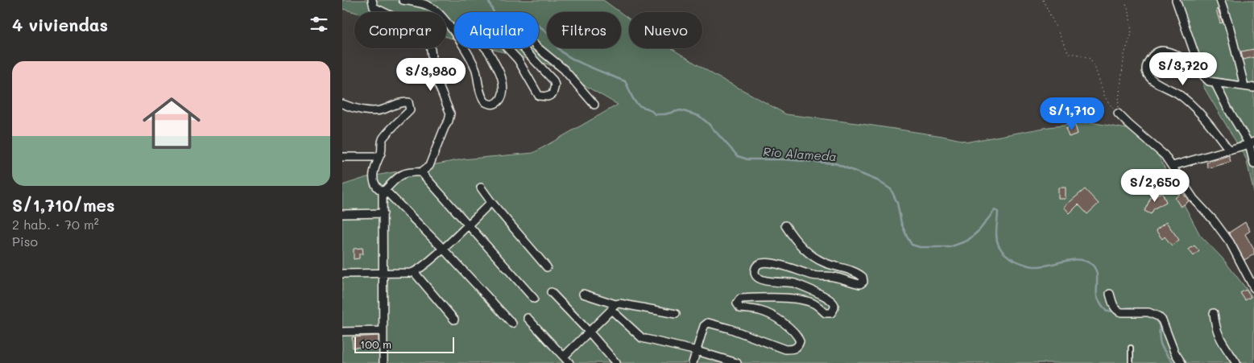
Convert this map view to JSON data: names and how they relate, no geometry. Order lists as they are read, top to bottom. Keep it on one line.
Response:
{"water":["Rio Alameda"],"scale_bar":"100 m","page":{"heading":"4 viviendas","chip":["Comprar","Alquilar","Filtros","Nuevo"],"list":[{"name":"S/1,710/mes","note":"2 hab. · 70 m² · Piso"}],"price":["S/3,720","S/3,980","S/1,710","S/2,650"],"scale":"100 m"}}
